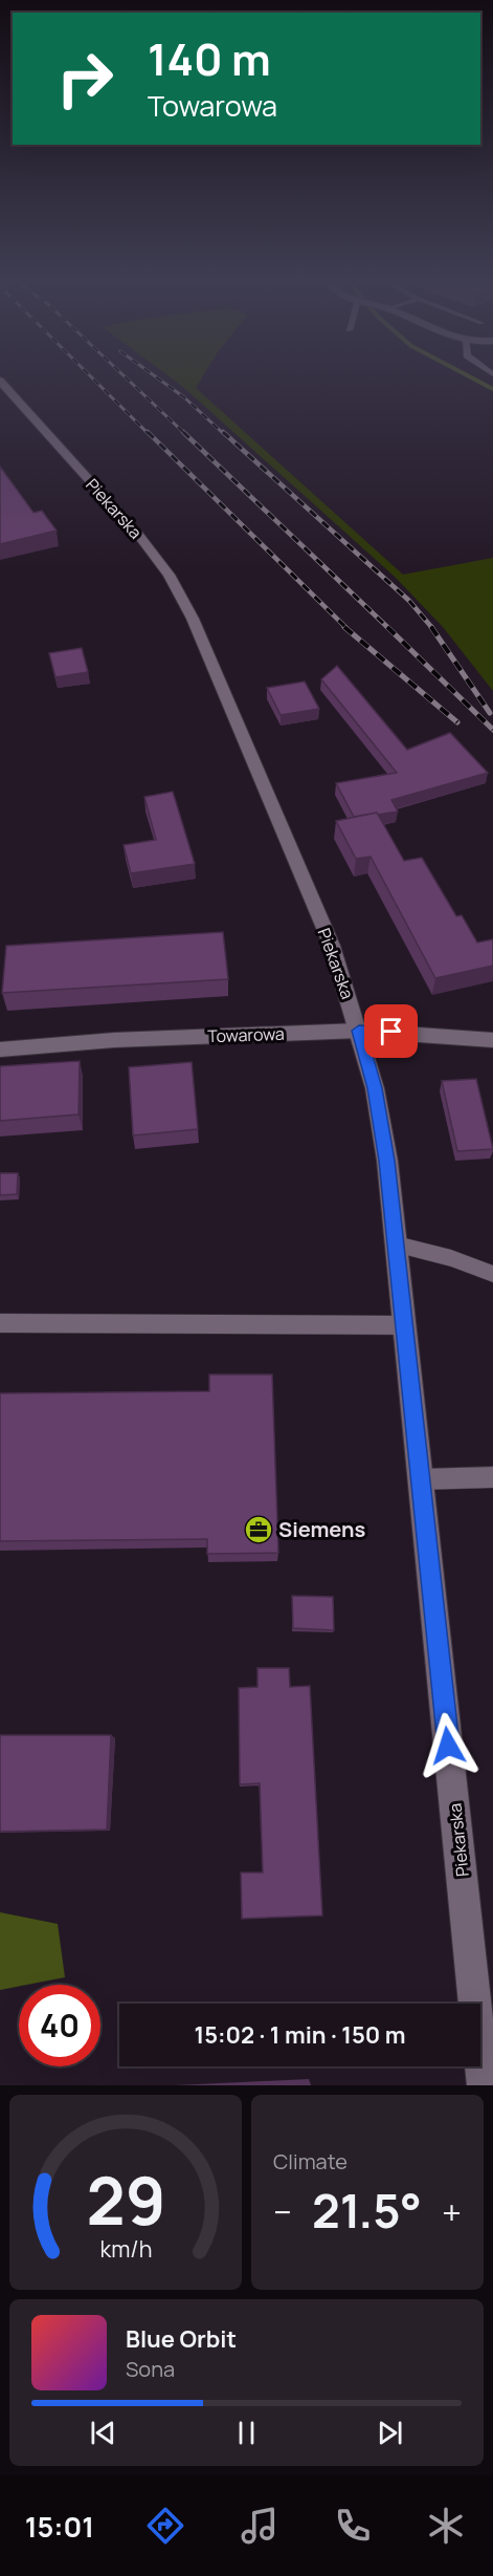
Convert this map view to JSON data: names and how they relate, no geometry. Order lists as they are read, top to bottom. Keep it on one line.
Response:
{"streets":{"street":["Piekarska","Towarowa"]},"crossings":[["Piekarska","Towarowa"]],"places":{"office":["Siemens"]},"page":{"turn":["140 m","Towarowa"],"limit":"40","trip":"15:02 · 1 min · 150 m","tile":"Climate","heat":["−","21.5°","+"],"song":["Blue Orbit","Sona"],"tabs":"15:01","gauge":["29","km/h"]}}
